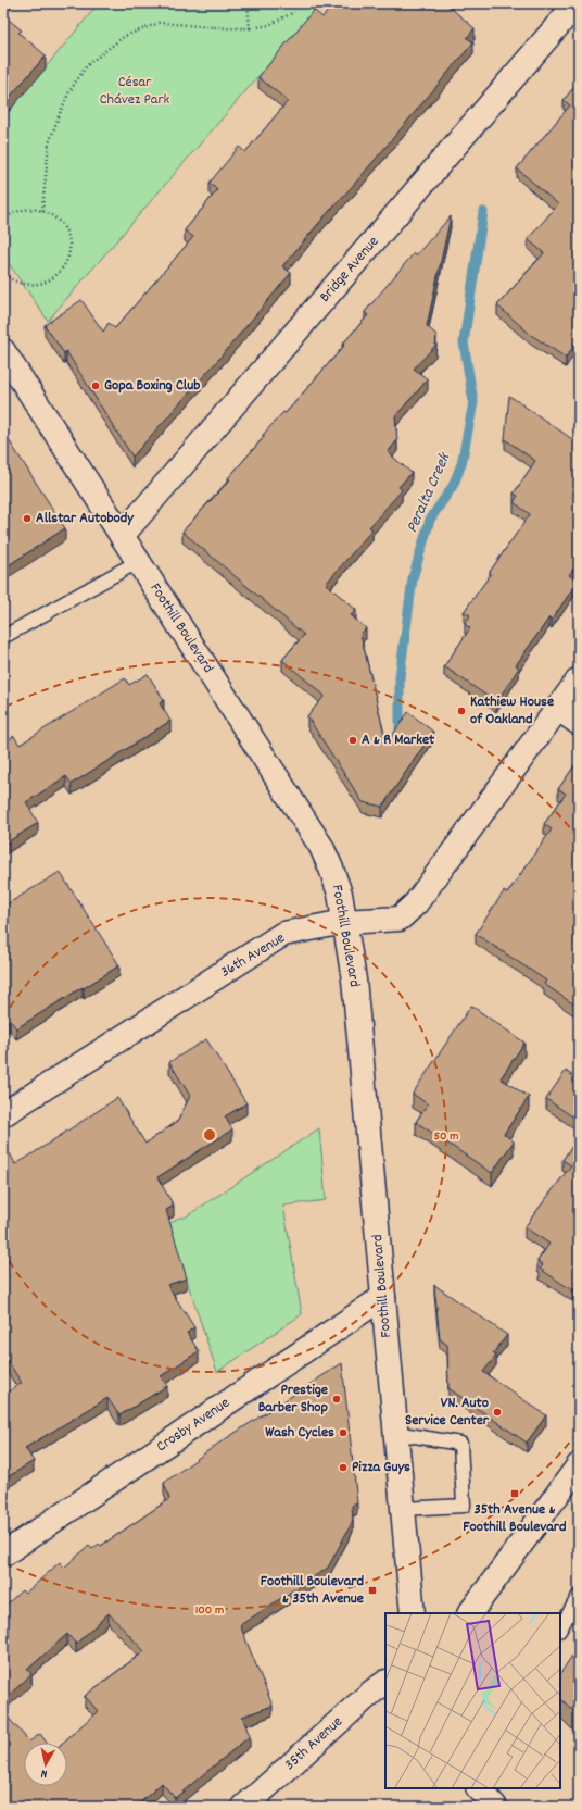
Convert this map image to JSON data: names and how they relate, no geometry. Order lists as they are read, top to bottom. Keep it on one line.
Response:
{"streets":{"street":["Bridge Avenue","Foothill Boulevard","36th Avenue","Crosby Avenue","35th Avenue"]},"crossings":[["Bridge Avenue","Foothill Boulevard"],["Foothill Boulevard","36th Avenue"],["Foothill Boulevard","Crosby Avenue"]],"water":["Peralta Creek"],"parks":["César Chávez Park"],"places":{"other":["Gopa Boxing Club","Allstar Autobody","Kathiew House of Oakland","A & R Market","Prestige Barber Shop","VN. Auto Service Center","Wash Cycles","Pizza Guys"],"transit":["35th Avenue & Foothill Boulevard","Foothill Boulevard & 35th Avenue"]},"north":"bottom","rings":["50 m","100 m"]}
